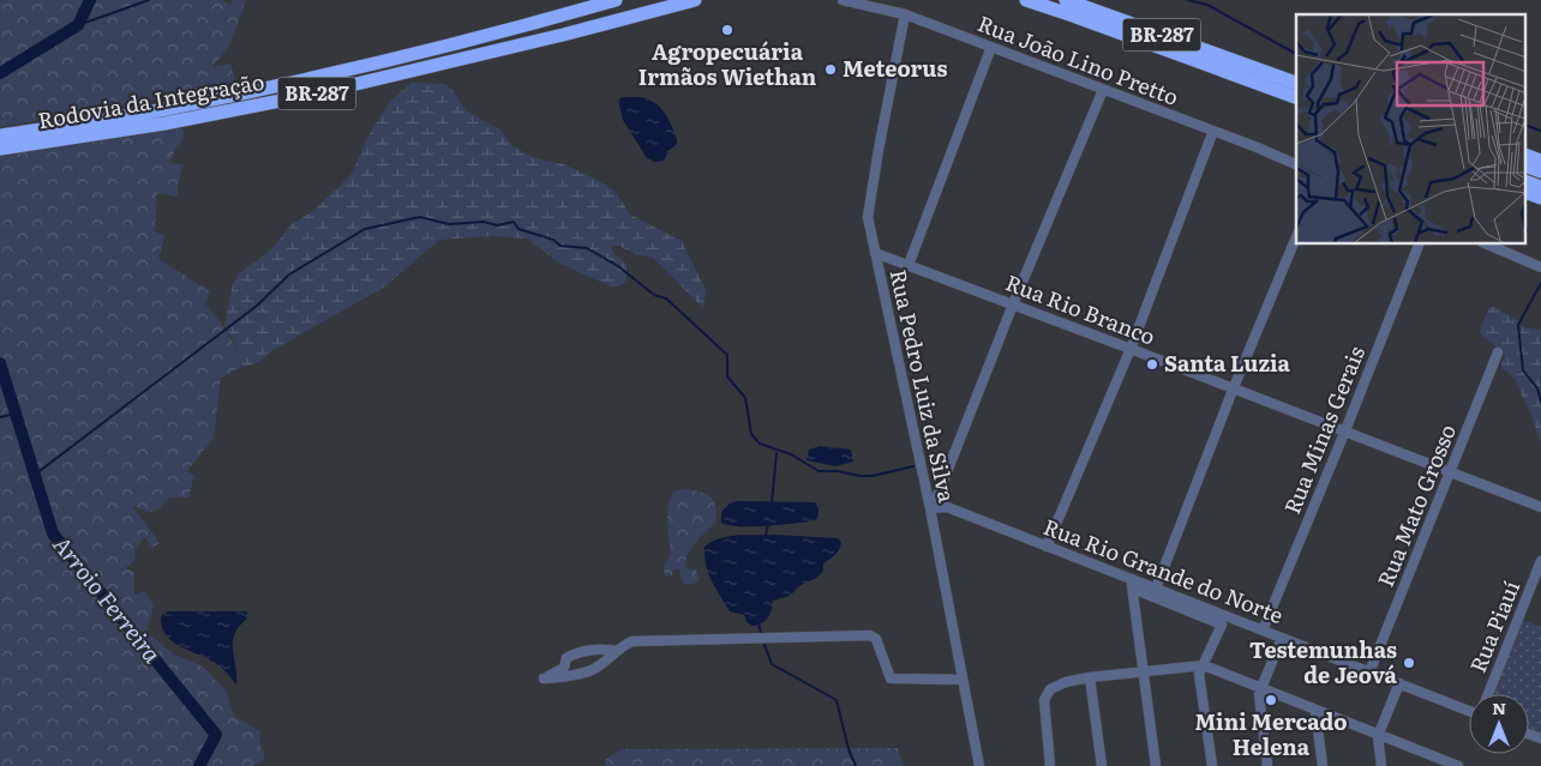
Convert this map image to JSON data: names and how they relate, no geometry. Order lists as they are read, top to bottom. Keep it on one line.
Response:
{"streets":{"highway":["BR-287","Rodovia da Integração"],"street":["Rua João Lino Pretto","Rua Rio Branco","Rua Pedro Luiz da Silva","Rua Minas Gerais","Rua Mato Grosso","Rua Rio Grande do Norte","Rua Piauí"]},"crossings":[["Rua João Lino Pretto","Rua Pedro Luiz da Silva"],["Rua Rio Branco","Rua Pedro Luiz da Silva"],["Rua Rio Branco","Rua Minas Gerais"],["Rua Rio Branco","Rua Mato Grosso"],["Rua Pedro Luiz da Silva","Rua Rio Grande do Norte"],["Rua Minas Gerais","Rua Rio Grande do Norte"],["Rua Mato Grosso","Rua Rio Grande do Norte"]],"water":["Arroio Ferreira"],"places":["Agropecuária Irmãos Wiethan","Meteorus","Santa Luzia","Testemunhas de Jeová","Mini Mercado Helena"],"north":"top"}
